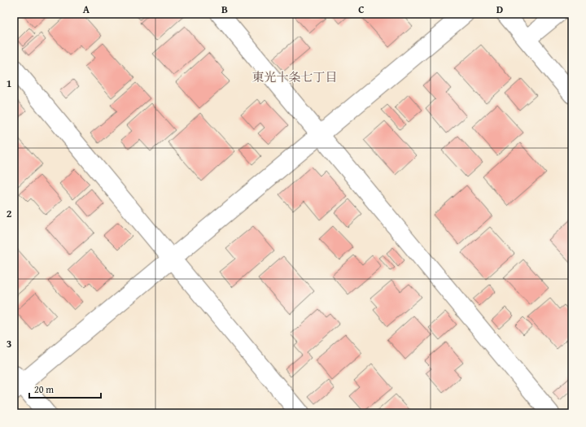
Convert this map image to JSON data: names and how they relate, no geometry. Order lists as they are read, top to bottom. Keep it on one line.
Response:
{"districts":["東光十条七丁目"],"scale_bar":"20 m","grid":{"columns":["A","B","C","D"],"rows":["1","2","3"]}}
